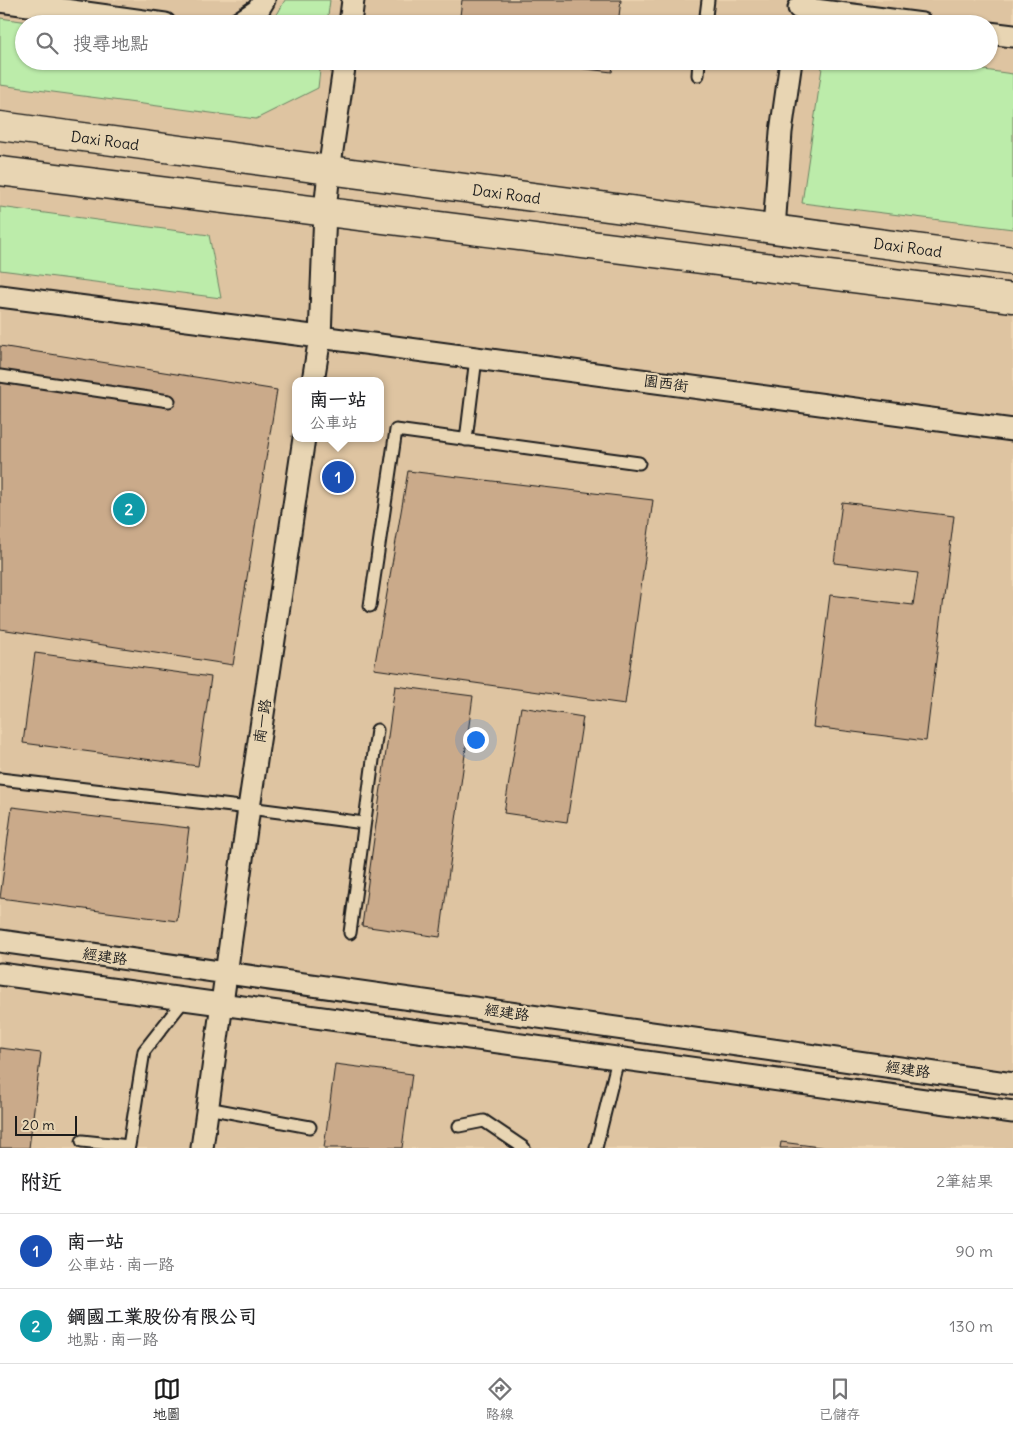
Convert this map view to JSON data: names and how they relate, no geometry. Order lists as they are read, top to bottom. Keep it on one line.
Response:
{"streets":{"main road":["Daxi Road"],"street":["園西街","南一路","經建路"]},"crossings":[["南一路","經建路"]],"scale_bar":"20 m","page":{"search":"搜尋地點","popup":["南一站","公車站"],"pins":["1","2"],"scale":"20 m","heading":["附近","2筆結果"],"list":[{"mark":"1","name":"南一站","note":"公車站 · 南一路","value":"90 m"},{"mark":"2","name":"鋼國工業股份有限公司","note":"地點 · 南一路","value":"130 m"}],"nav":["地圖","路線","已儲存"]}}
